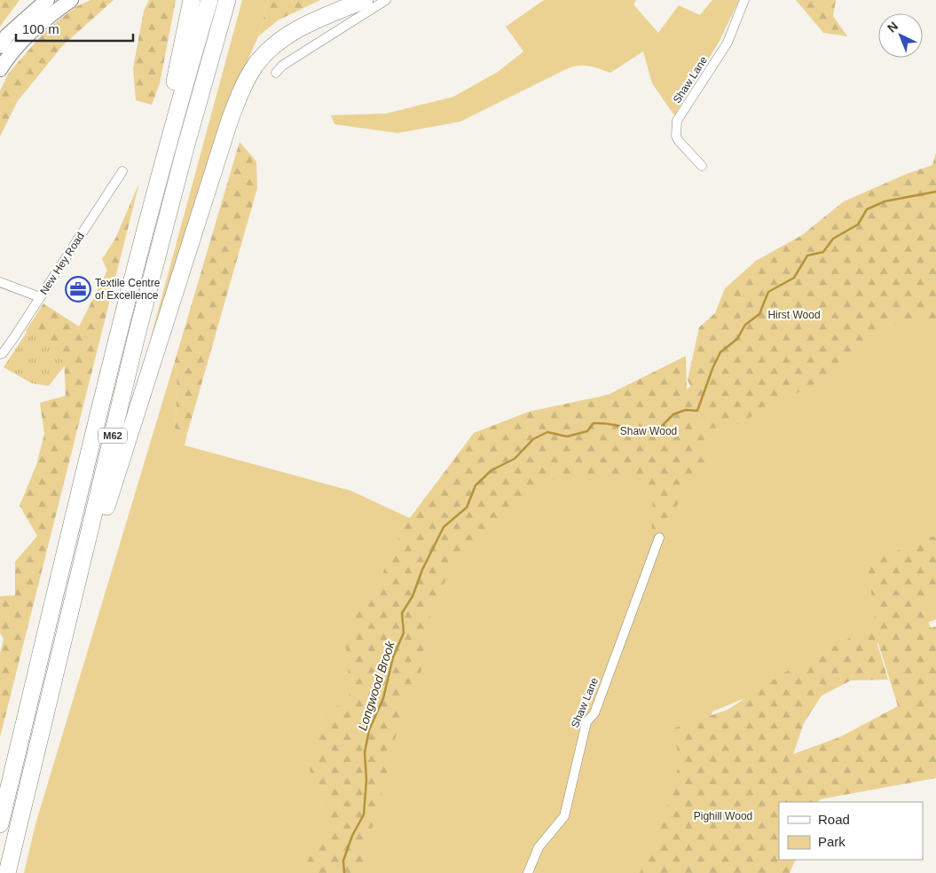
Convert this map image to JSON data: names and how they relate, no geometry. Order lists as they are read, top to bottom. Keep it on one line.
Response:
{"streets":{"highway":["M62"],"street":["Shaw Lane","New Hey Road"]},"water":["Longwood Brook"],"parks":["Hirst Wood","Shaw Wood","Pighill Wood"],"places":{"office":["Textile Centre of Excellence"]},"legend":["Road","Park"],"scale_bar":"100 m","north":"top left"}
